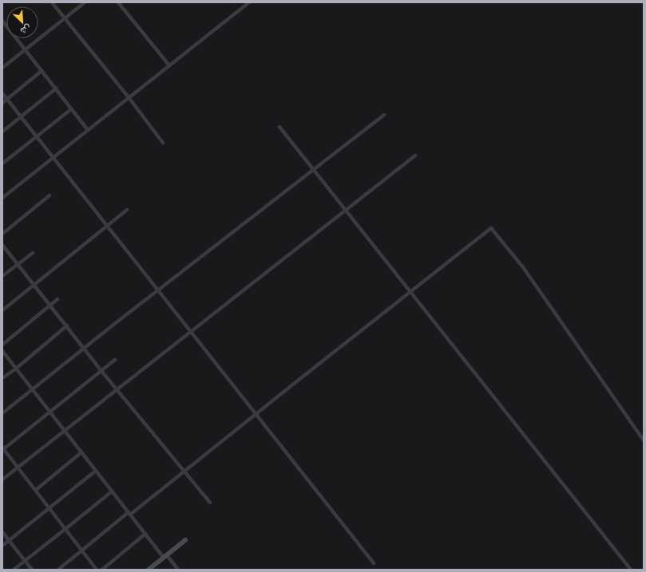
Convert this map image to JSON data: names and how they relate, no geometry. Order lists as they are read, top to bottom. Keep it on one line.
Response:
{"north":"bottom right"}
